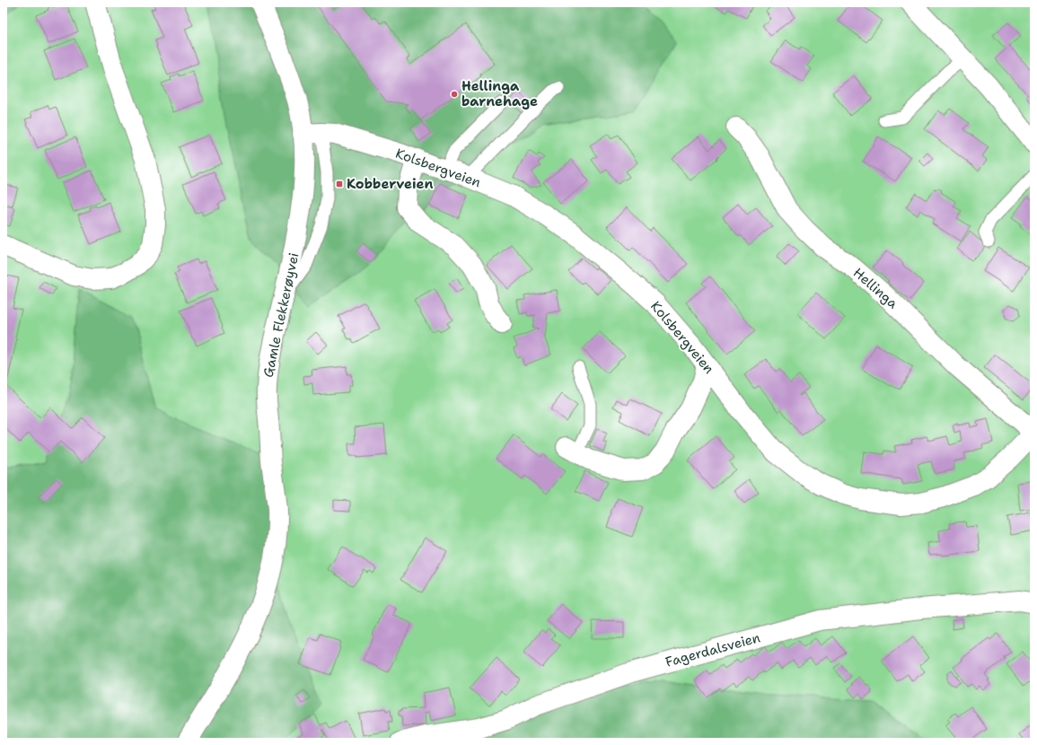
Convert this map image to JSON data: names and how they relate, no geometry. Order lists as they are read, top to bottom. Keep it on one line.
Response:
{"streets":{"street":["Kolsbergveien","Hellinga","Gamle Flekkerøyvei","Fagerdalsveien"]},"crossings":[["Kolsbergveien","Hellinga"],["Kolsbergveien","Gamle Flekkerøyvei"]],"places":{"other":["Hellinga barnehage"],"transit":["Kobberveien"]}}
